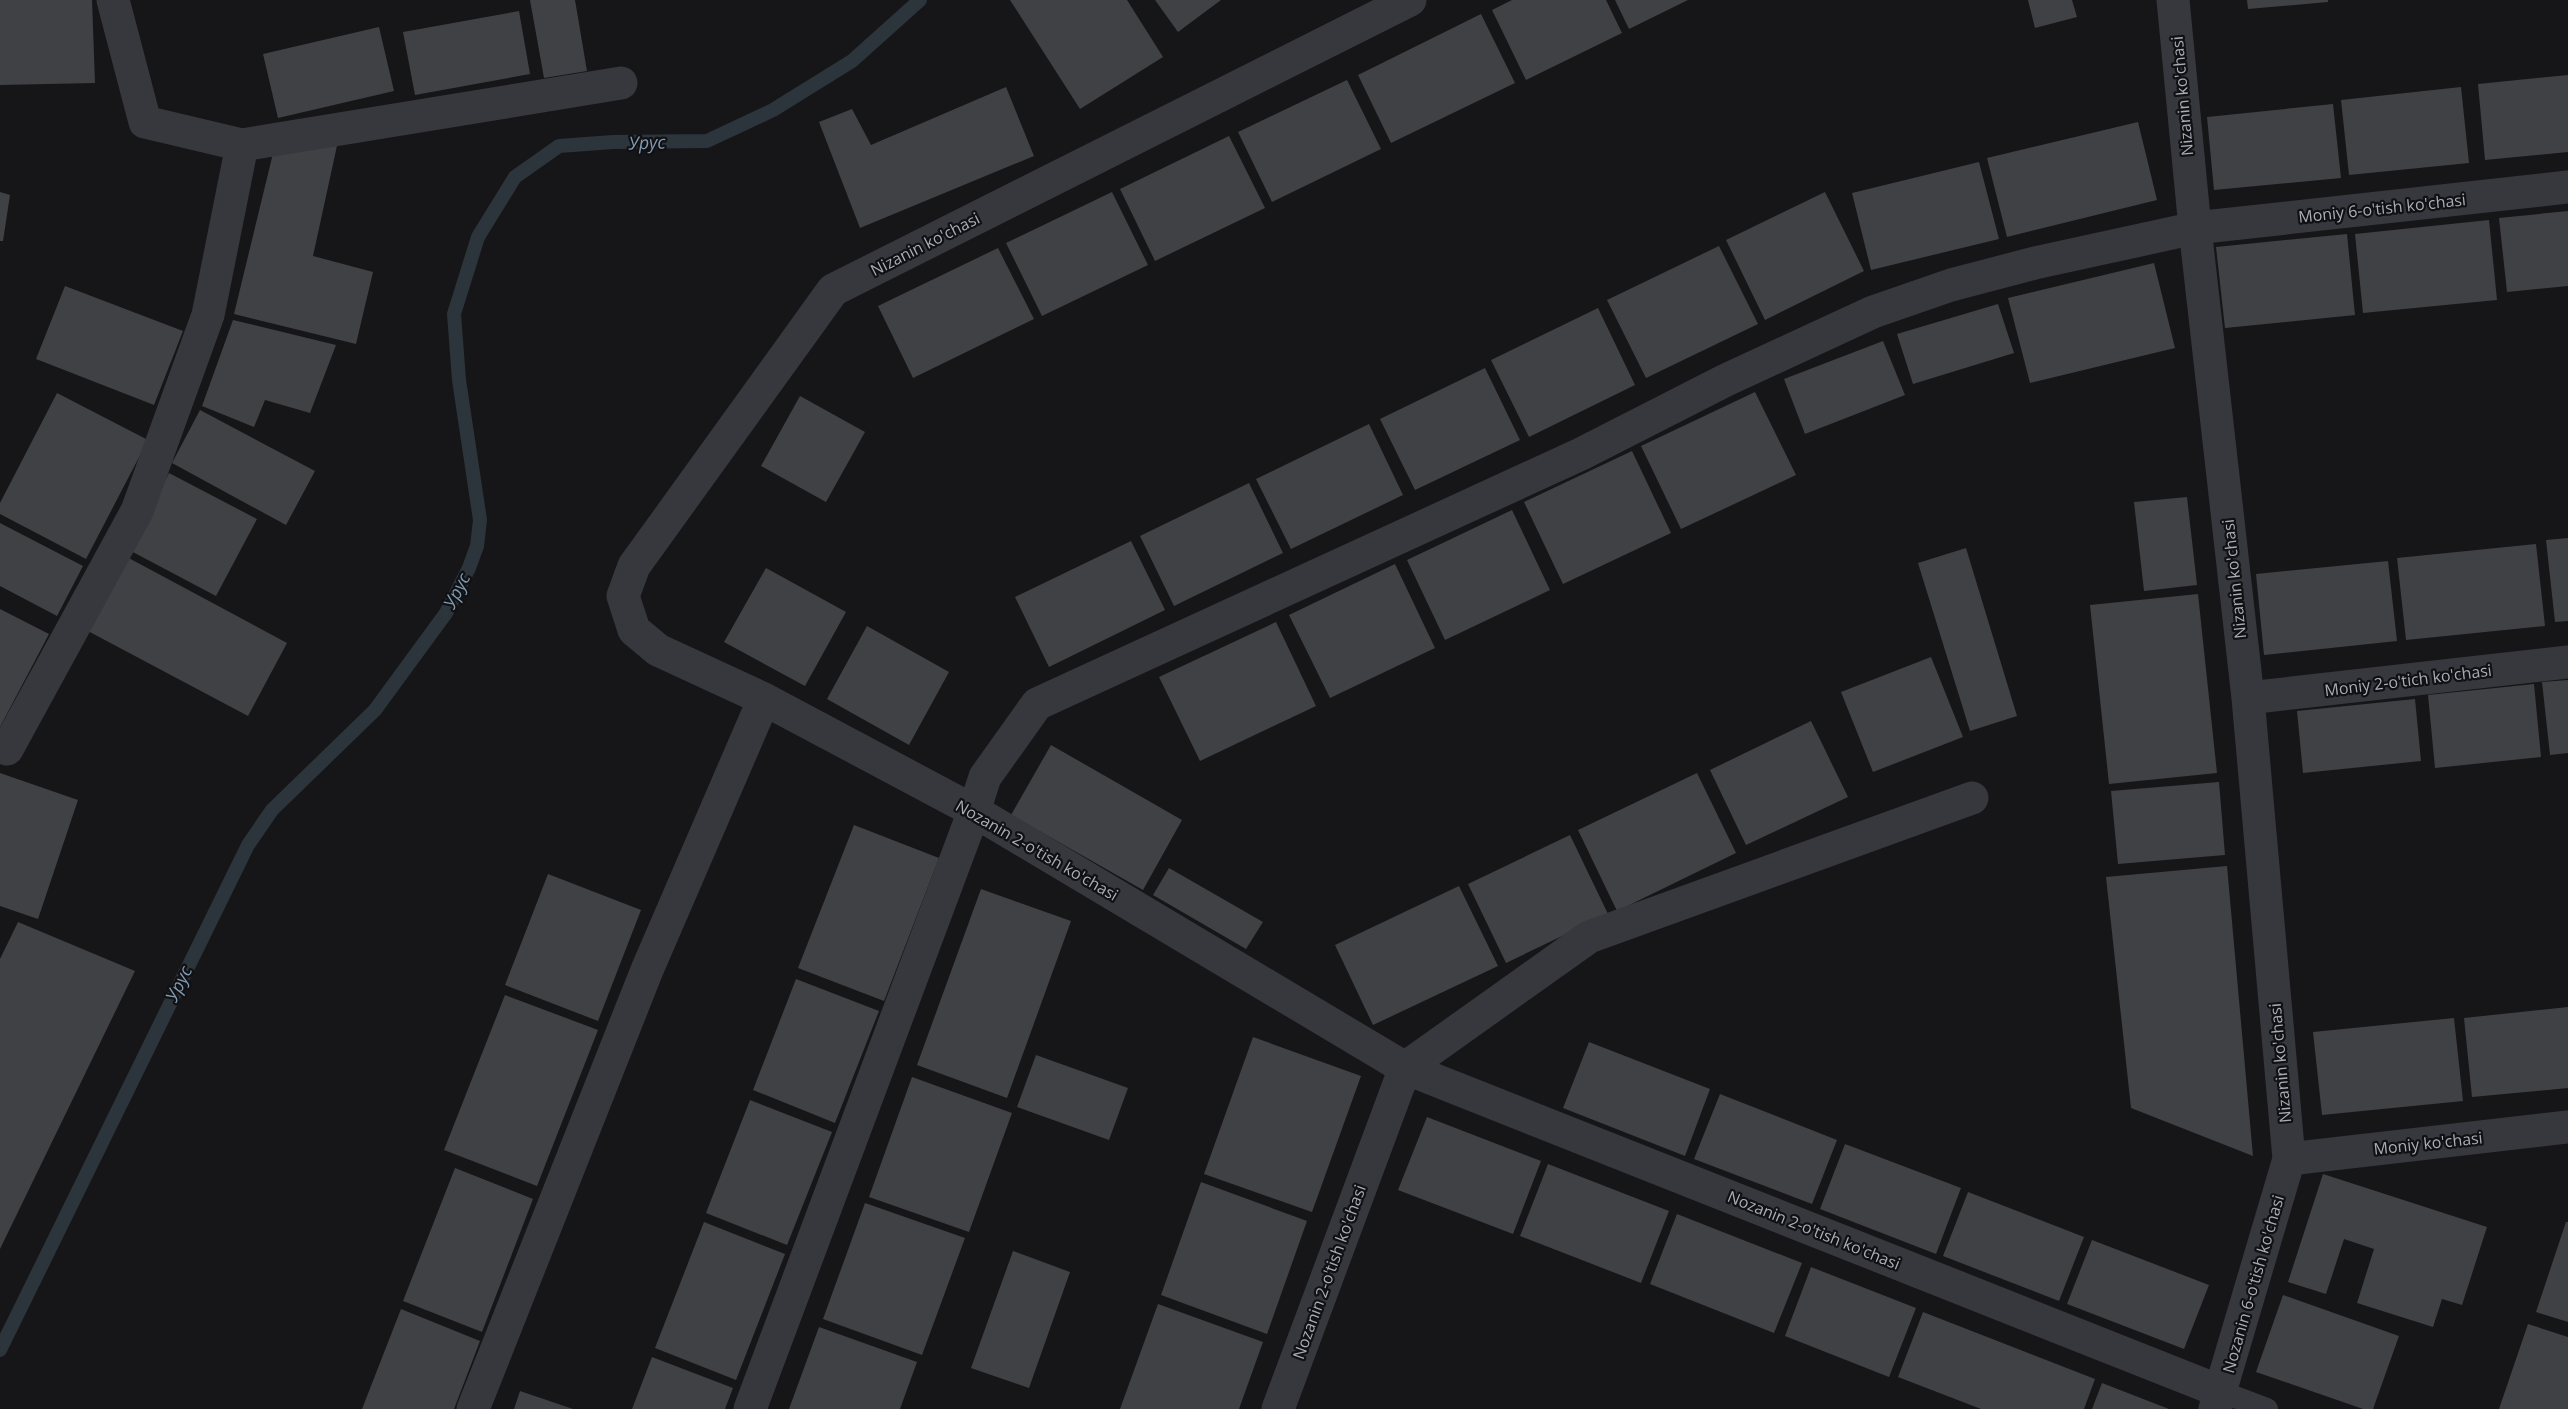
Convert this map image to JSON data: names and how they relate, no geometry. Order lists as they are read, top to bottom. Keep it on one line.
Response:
{"streets":{"street":["Nizanin ko'chasi","Moniy 6-o'tish ko'chasi","Moniy 2-o'tich ko'chasi","Nozanin 2-o'tish ko'chasi","Moniy ko'chasi","Nozanin 6-o'tish ko'chasi"]},"crossings":[["Nizanin ko'chasi","Moniy 6-o'tish ko'chasi"],["Nizanin ko'chasi","Moniy 2-o'tich ko'chasi"],["Nizanin ko'chasi","Nozanin 2-o'tish ko'chasi"],["Nizanin ko'chasi","Moniy ko'chasi"],["Nizanin ko'chasi","Nozanin 6-o'tish ko'chasi"],["Moniy 6-o'tish ko'chasi","Nozanin 2-o'tish ko'chasi"],["Nozanin 2-o'tish ko'chasi","Nozanin 6-o'tish ko'chasi"],["Moniy ko'chasi","Nozanin 6-o'tish ko'chasi"]],"water":["Урус"]}
